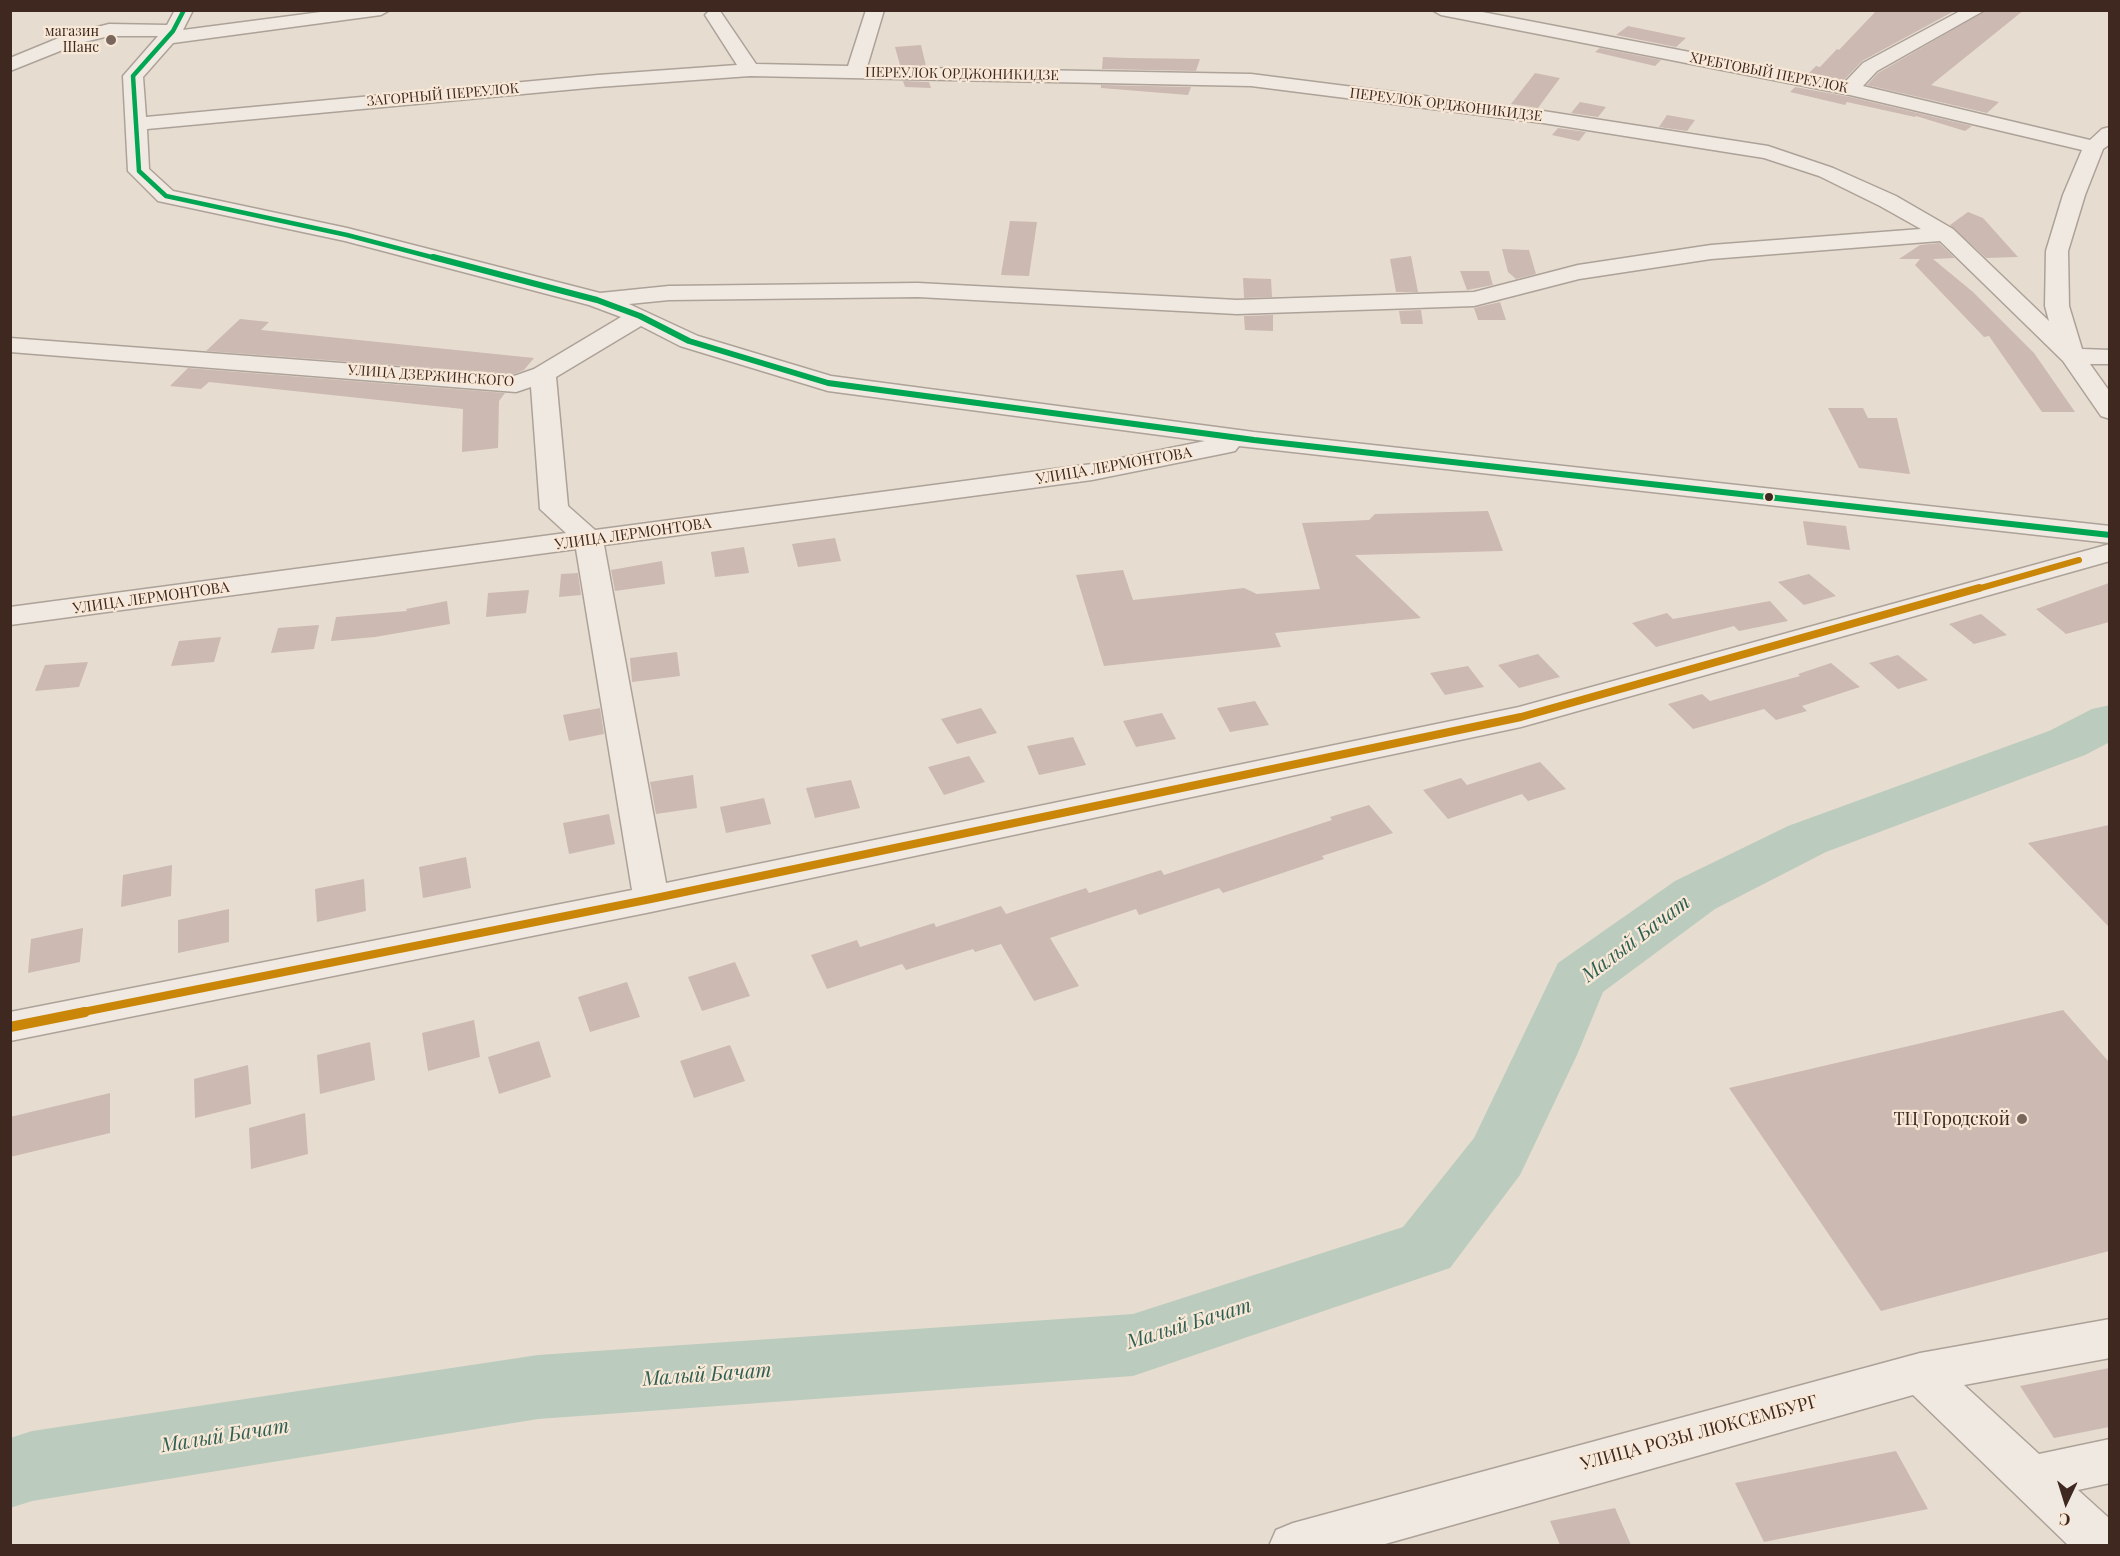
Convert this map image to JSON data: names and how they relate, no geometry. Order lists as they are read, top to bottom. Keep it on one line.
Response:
{"streets":{"street":["ХРЕБТОВЫЙ ПЕРЕУЛОК","ПЕРЕУЛОК ОРДЖОНИКИДЗЕ","ЗАГОРНЫЙ ПЕРЕУЛОК","УЛИЦА ДЗЕРЖИНСКОГО","УЛИЦА ЛЕРМОНТОВА","УЛИЦА РОЗЫ ЛЮКСЕМБУРГ"]},"crossings":[["ПЕРЕУЛОК ОРДЖОНИКИДЗЕ","ЗАГОРНЫЙ ПЕРЕУЛОК"]],"water":["Малый Бачат"],"places":["магазин Шанс","ТЦ Городской"],"north":"bottom"}
